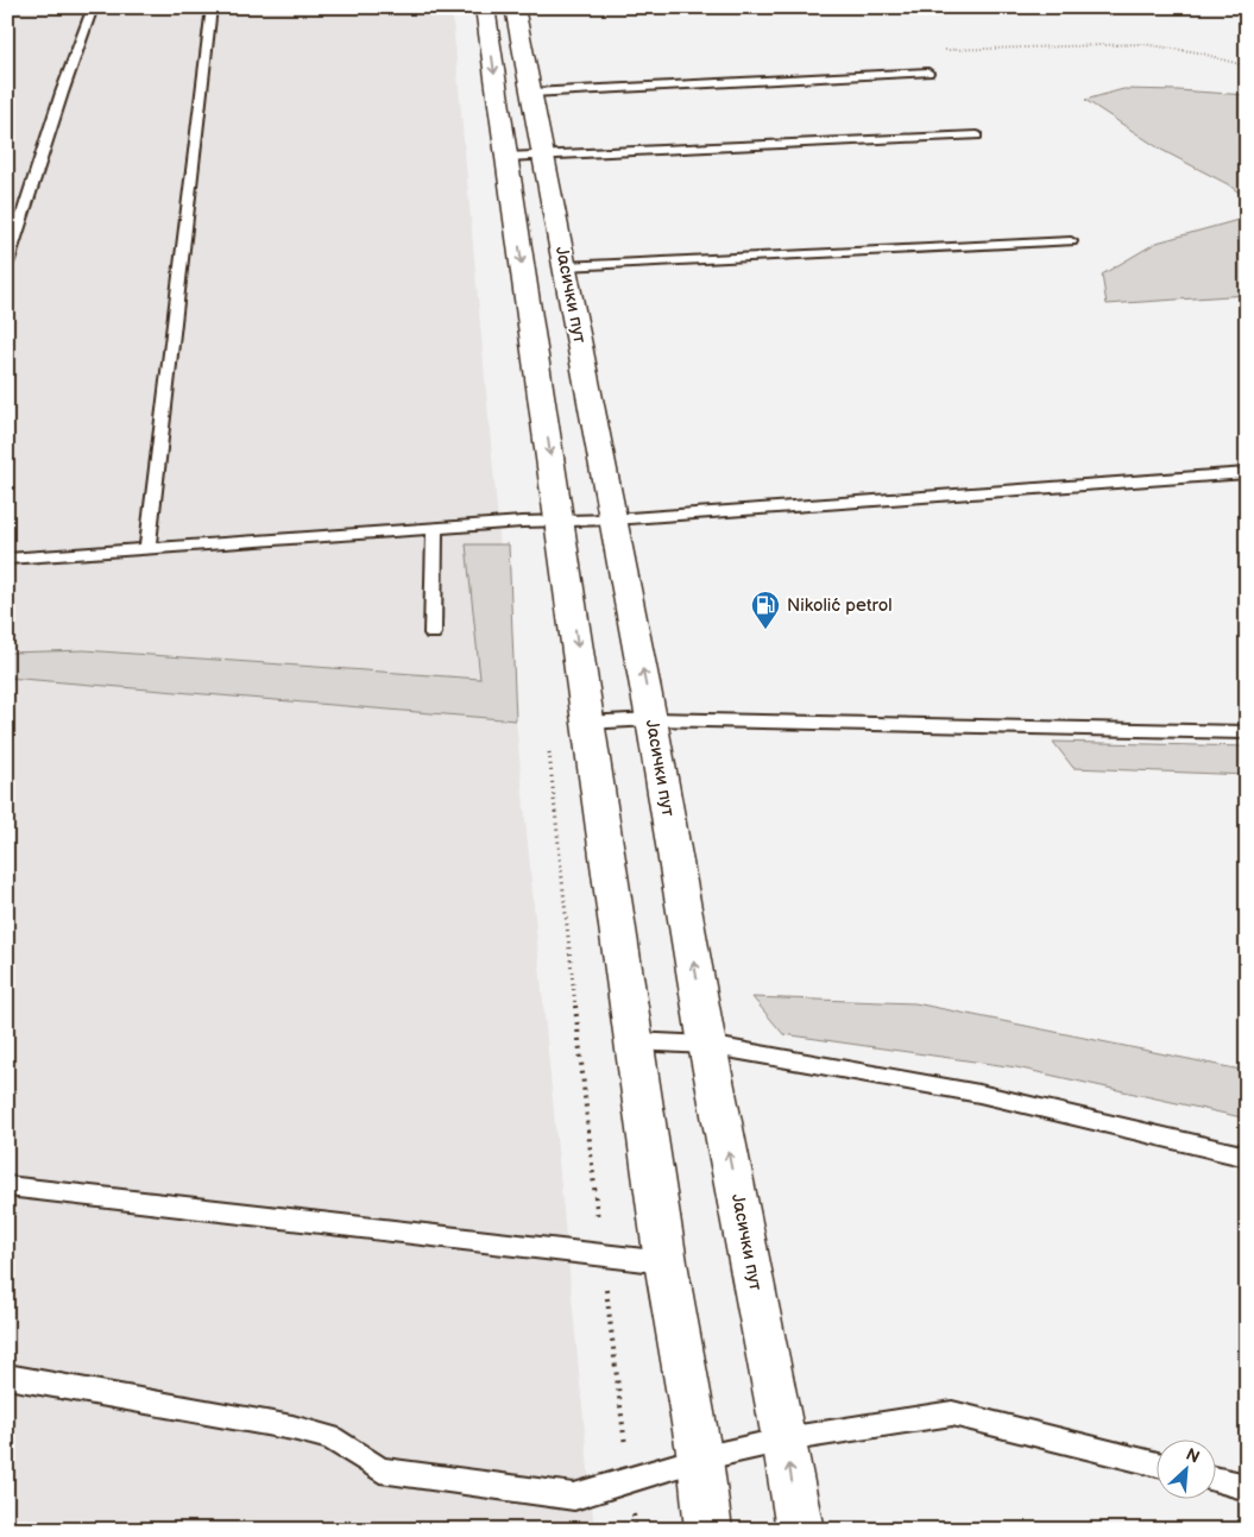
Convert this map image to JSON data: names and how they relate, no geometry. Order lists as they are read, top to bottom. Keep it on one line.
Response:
{"streets":{"main road":["Јасички пут"]},"places":{"fuel station":["Nikolić petrol"]},"north":"top right"}
